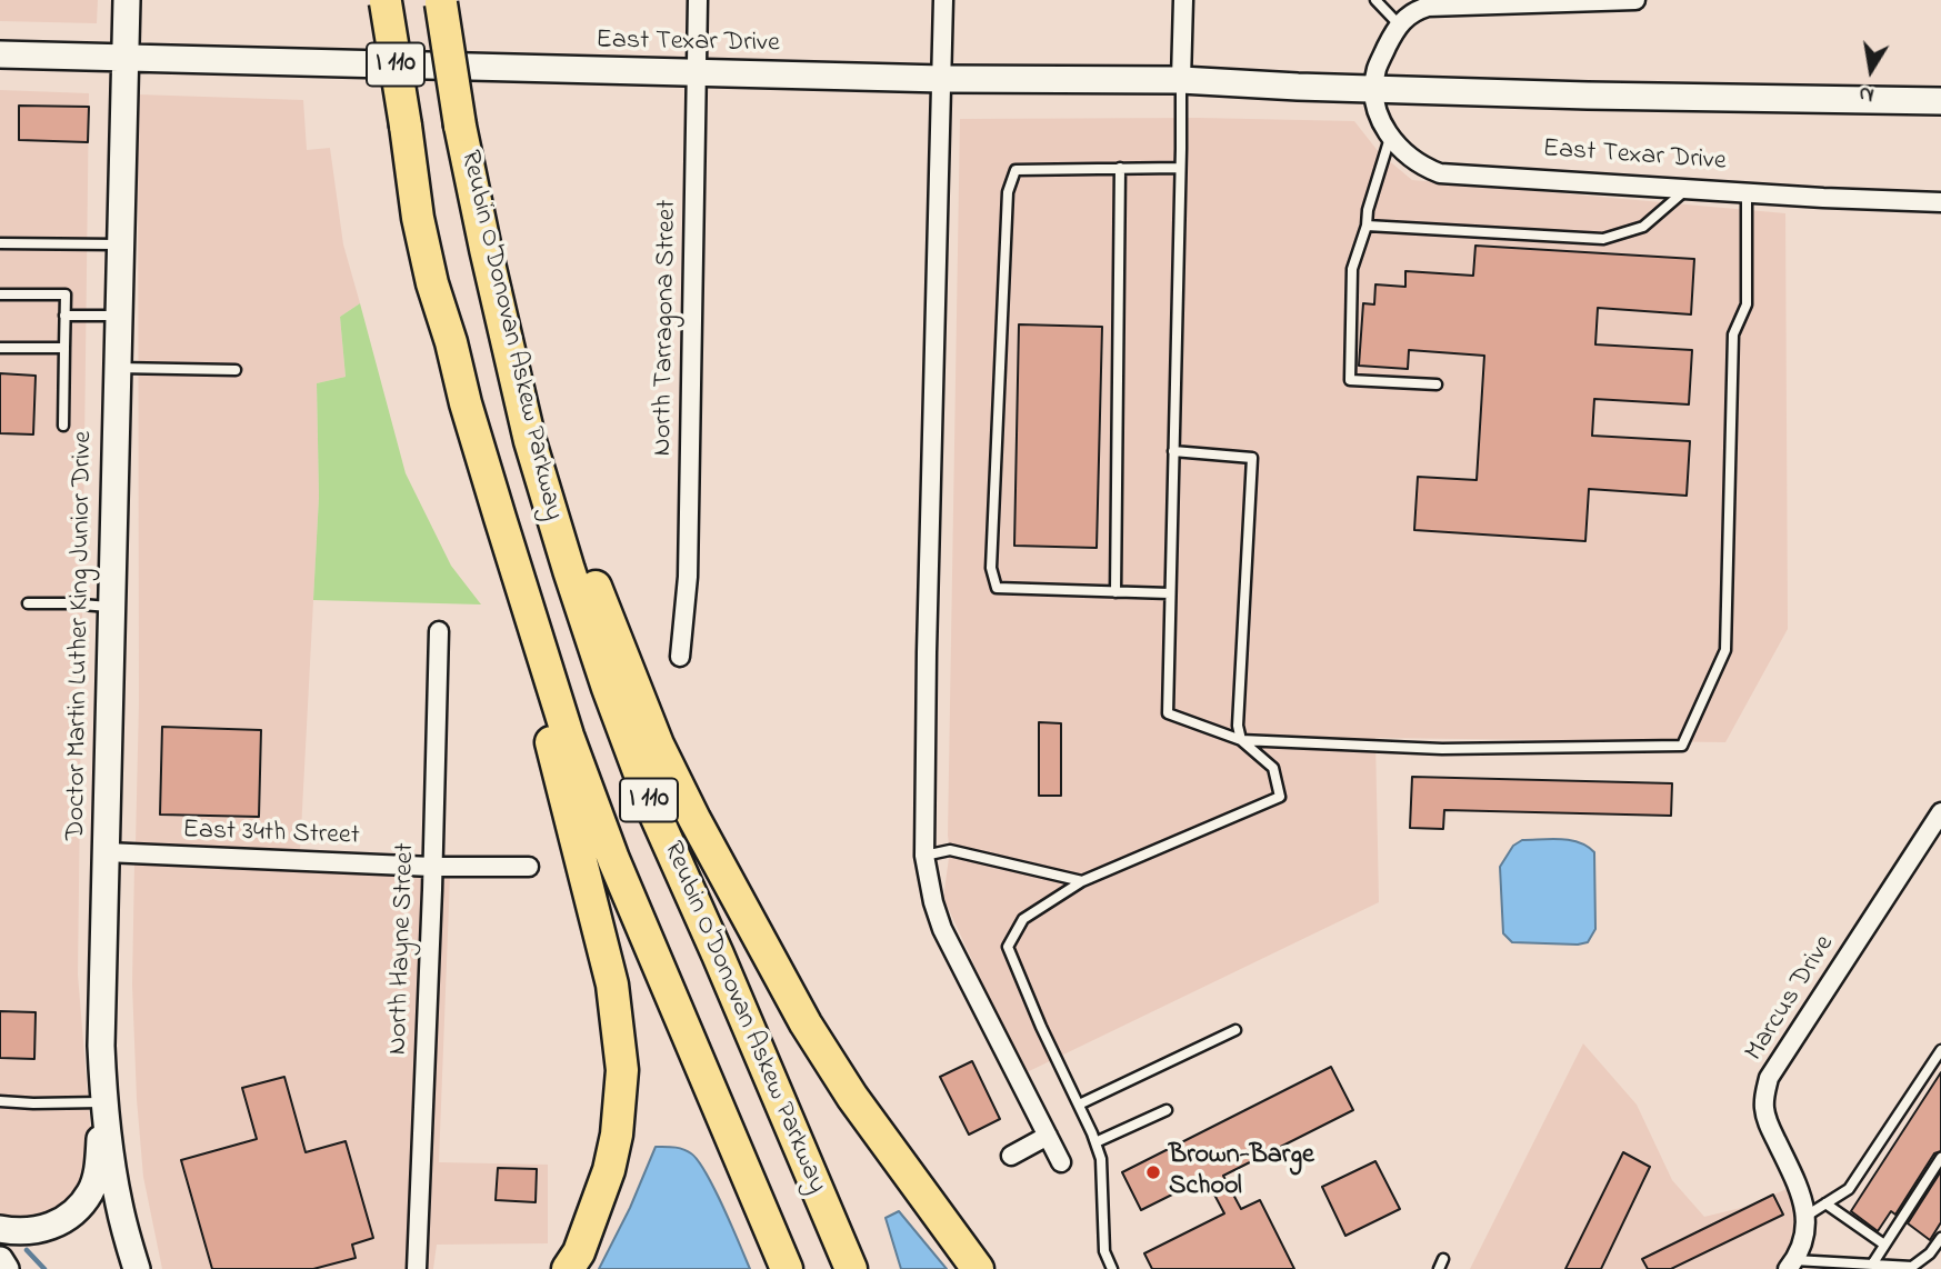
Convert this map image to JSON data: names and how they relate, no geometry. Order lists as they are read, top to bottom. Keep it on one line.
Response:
{"streets":{"highway":["I 110","Reubin O'Donovan Askew Parkway"],"main road":["East Texar Drive","Doctor Martin Luther King Junior Drive"],"street":["North Tarragona Street","East 34th Street","North Hayne Street","Marcus Drive"]},"crossings":[["East Texar Drive","North Tarragona Street"],["East Texar Drive","Doctor Martin Luther King Junior Drive"],["Doctor Martin Luther King Junior Drive","East 34th Street"],["East 34th Street","North Hayne Street"]],"places":["Brown-Barge School"],"north":"bottom"}
